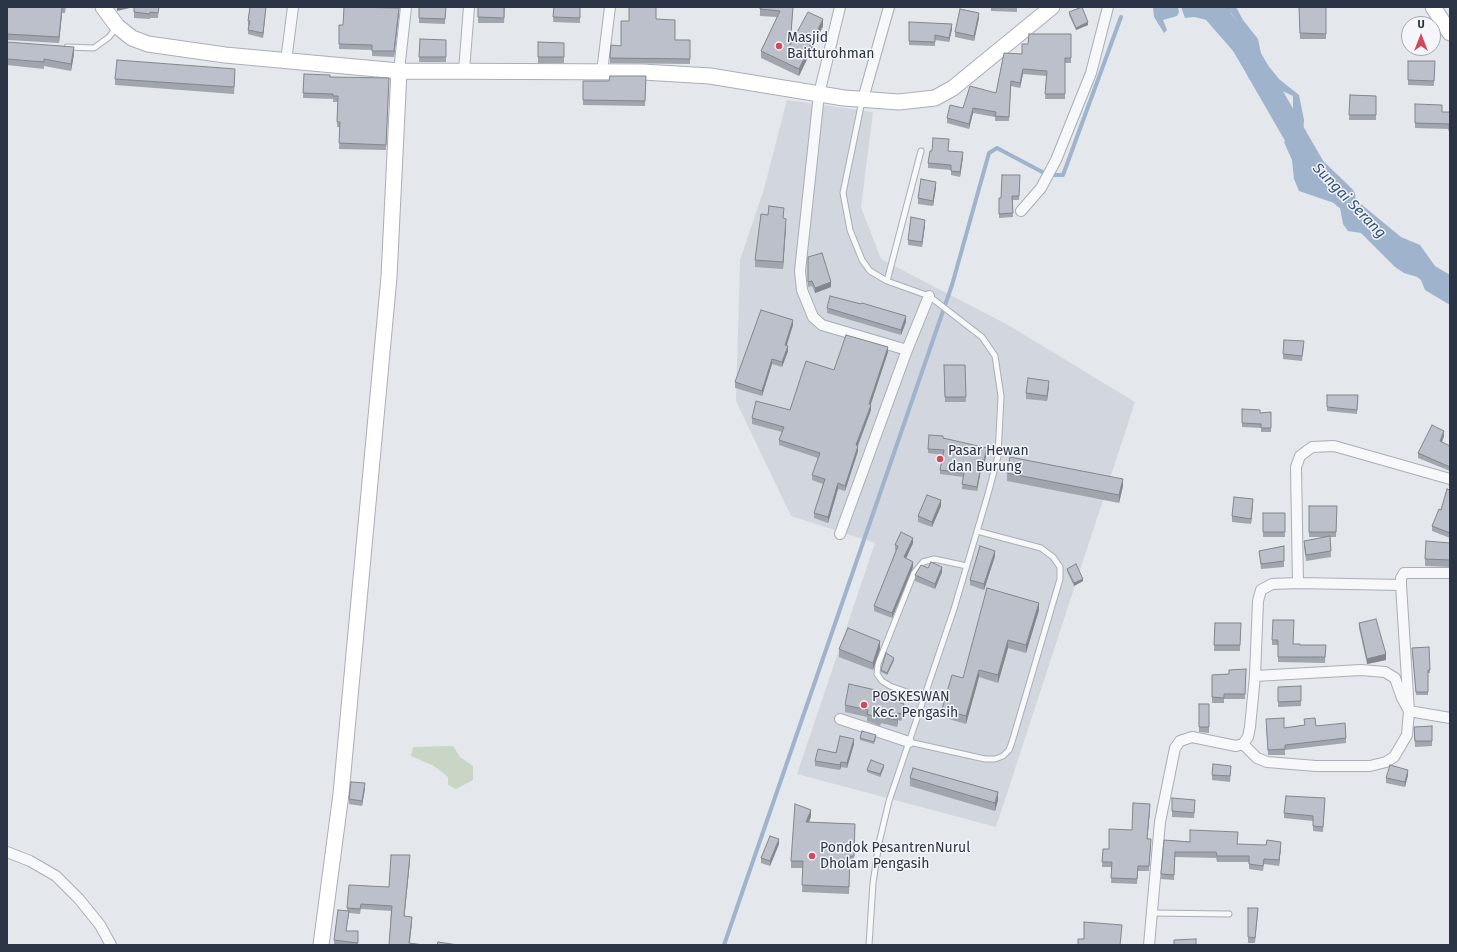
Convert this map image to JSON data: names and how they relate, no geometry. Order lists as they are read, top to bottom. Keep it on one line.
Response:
{"water":["Sungai Serang"],"places":["Masjid Baitturohman","Pasar Hewan dan Burung","POSKESWAN Kec. Pengasih","Pondok PesantrenNurul Dholam Pengasih"],"north":"top"}
